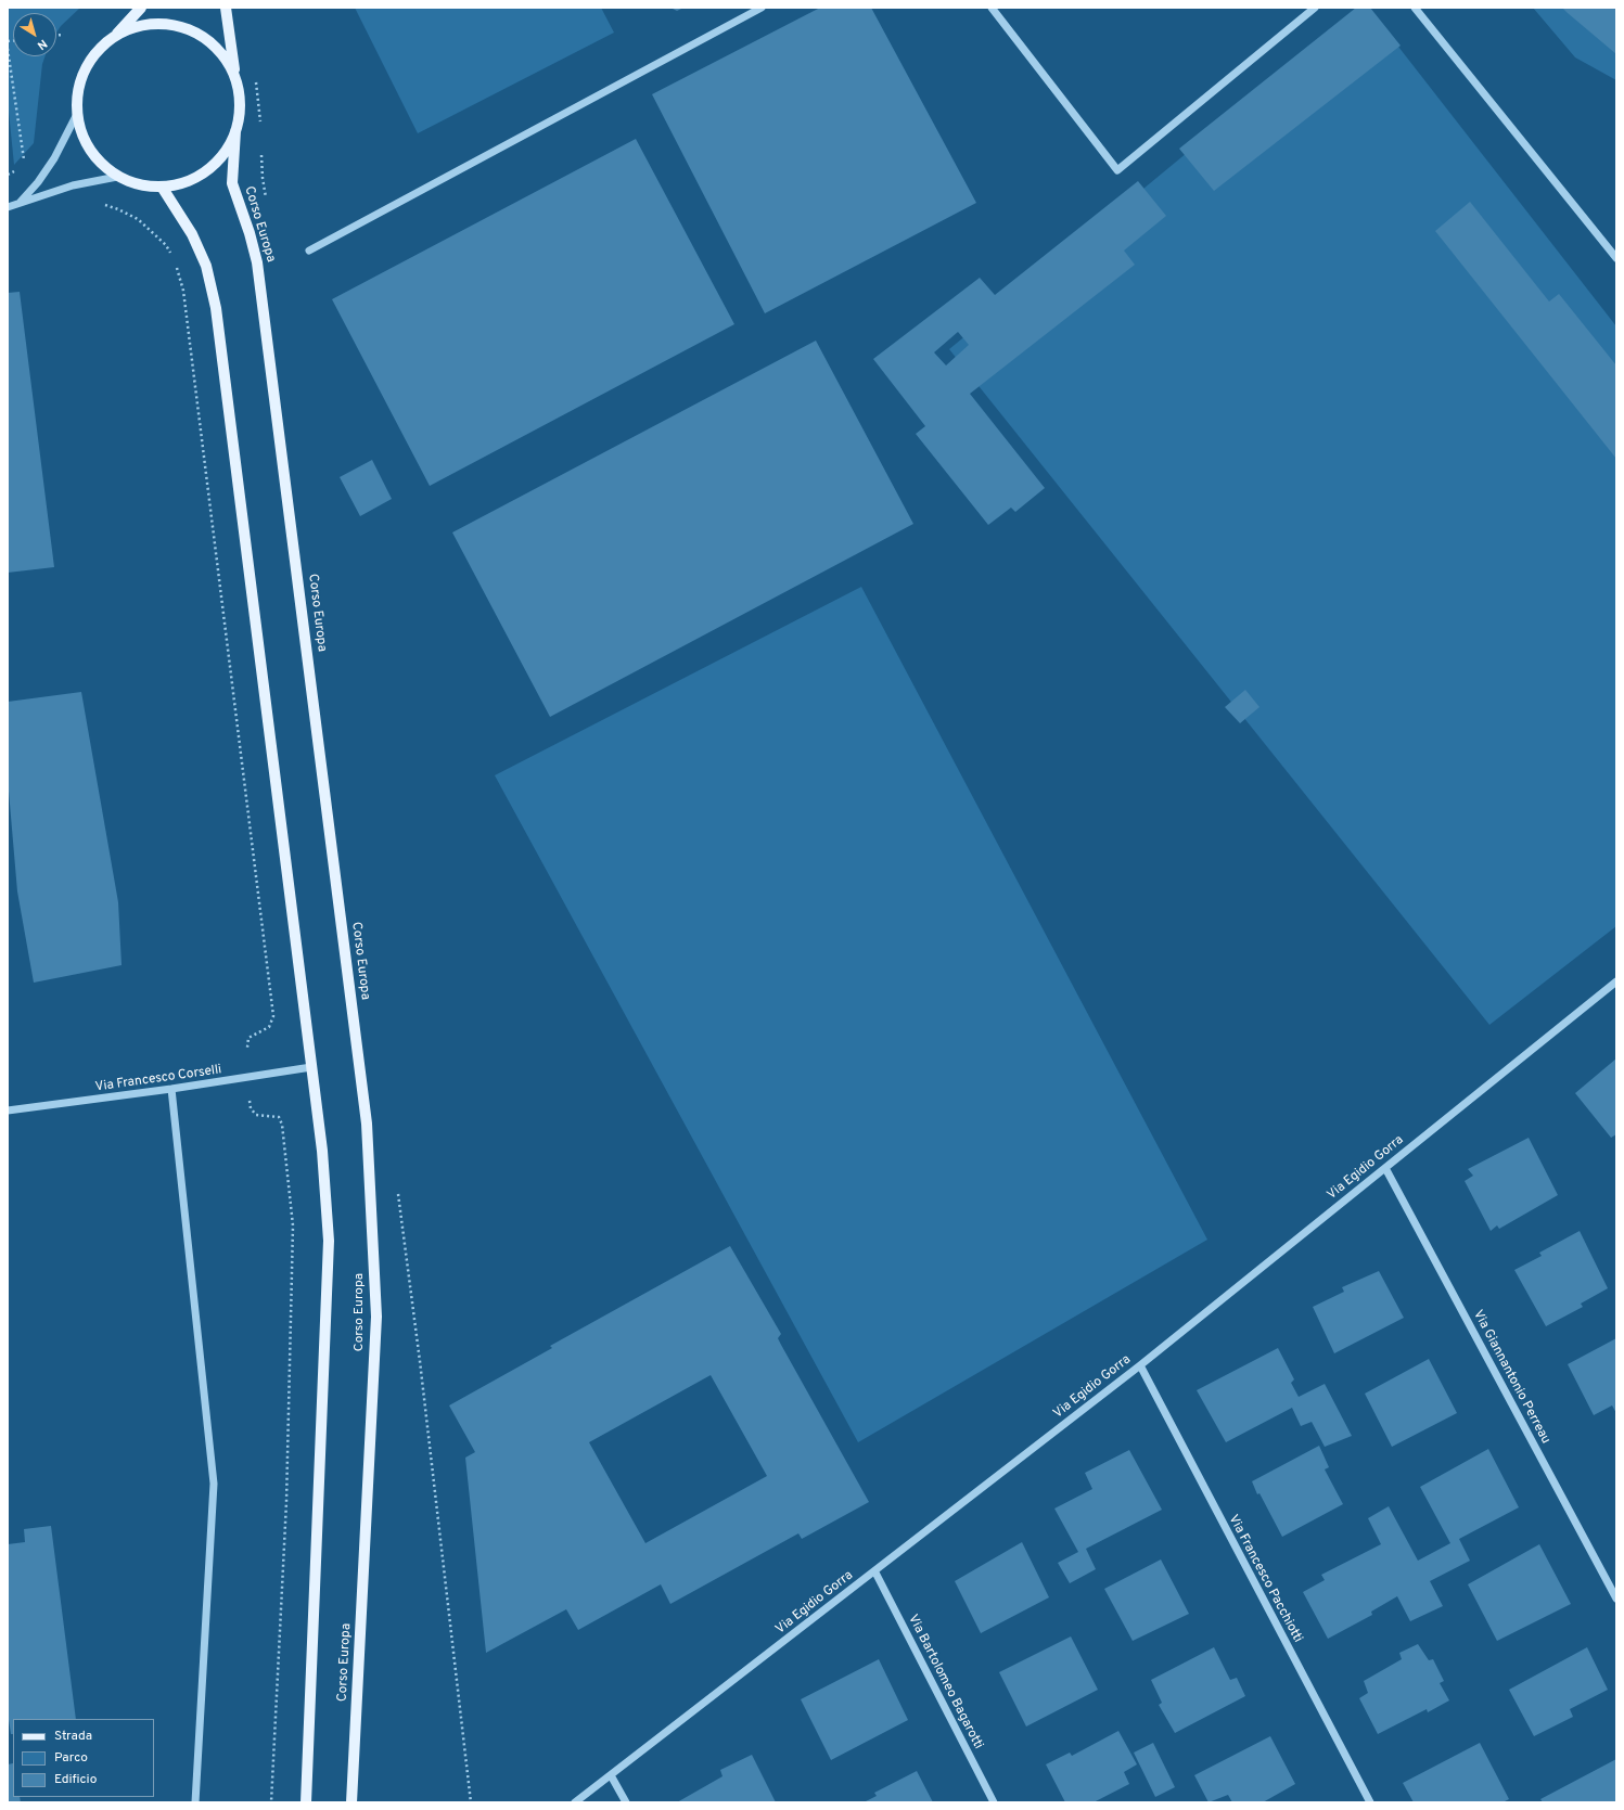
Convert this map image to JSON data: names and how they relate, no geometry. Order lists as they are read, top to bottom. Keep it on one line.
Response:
{"streets":{"main road":["Corso Europa"],"street":["Via Francesco Corselli","Via Egidio Gorra","Via Giannantonio Perreau","Via Francesco Pacchiotti","Via Bartolomeo Bagarotti"]},"crossings":[["Via Egidio Gorra","Via Giannantonio Perreau"],["Via Egidio Gorra","Via Francesco Pacchiotti"],["Via Egidio Gorra","Via Bartolomeo Bagarotti"]],"legend":["Strada","Parco","Edificio"],"north":"bottom right"}
